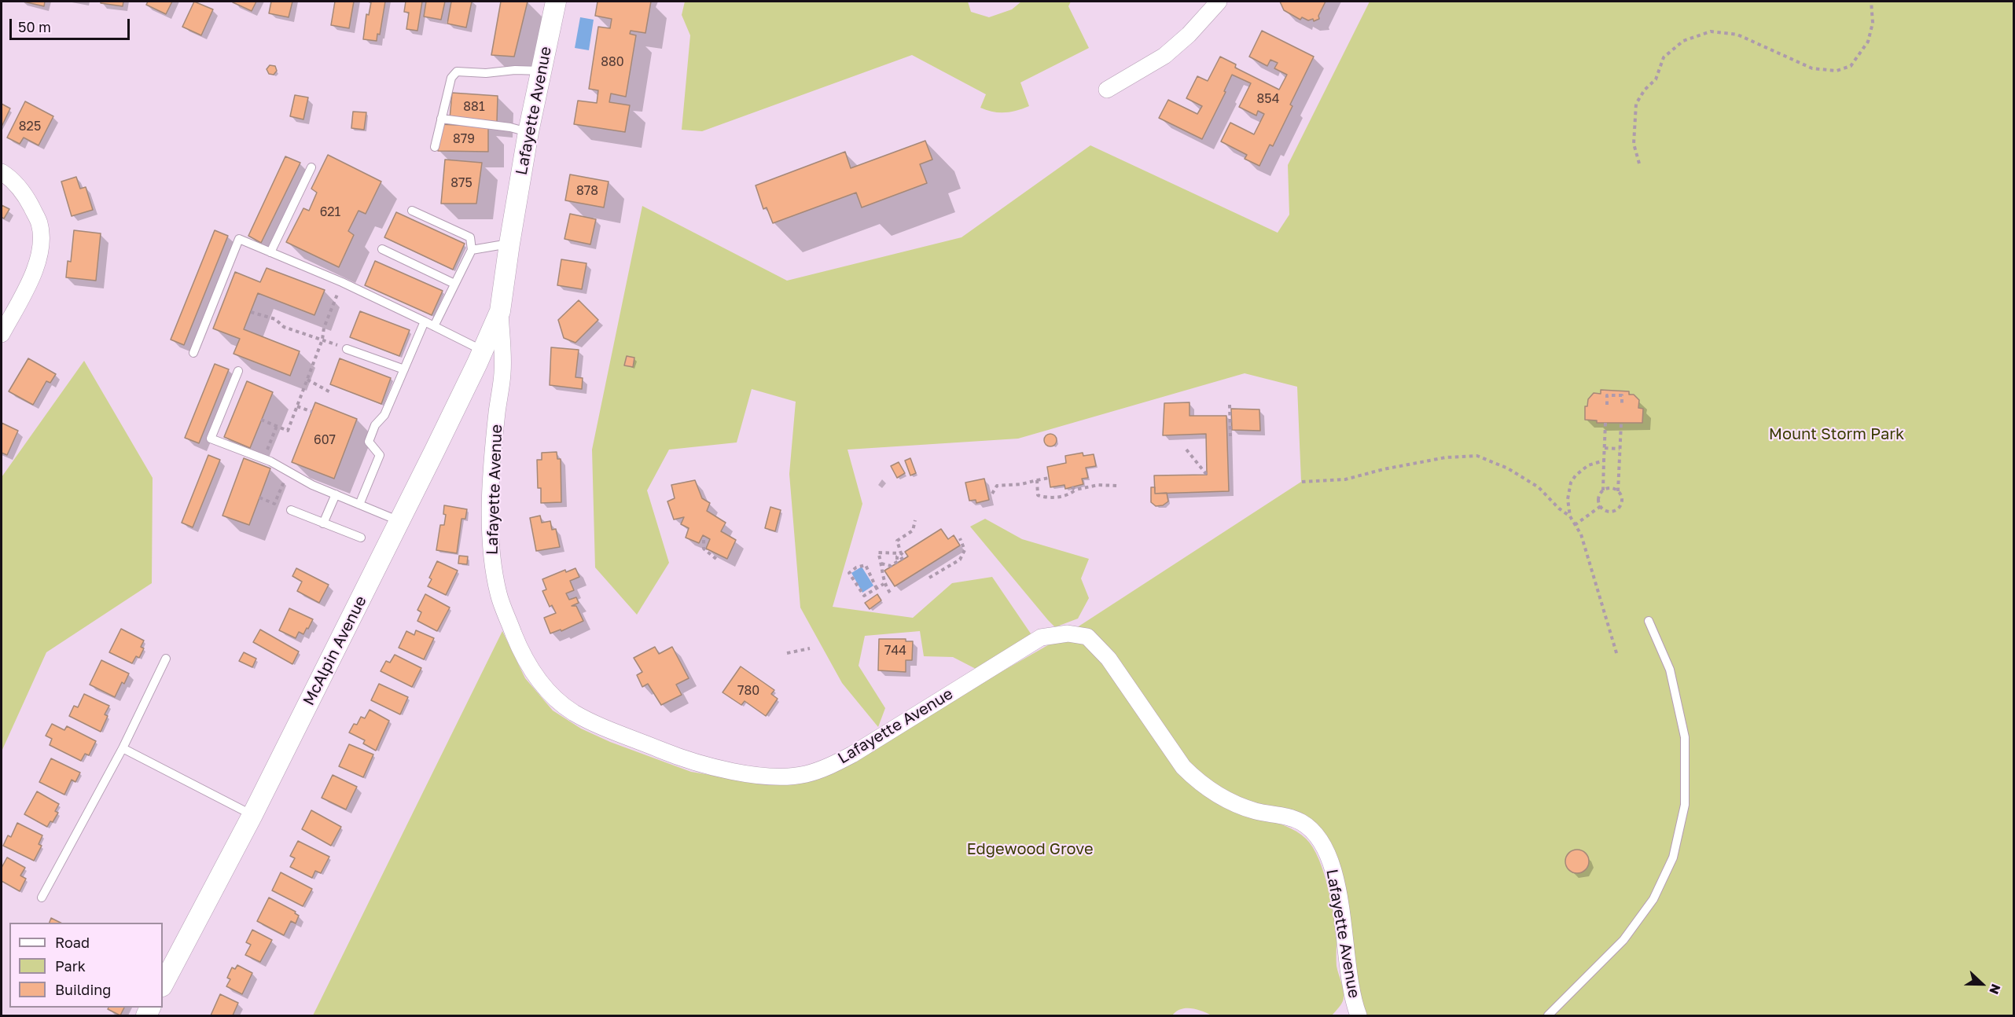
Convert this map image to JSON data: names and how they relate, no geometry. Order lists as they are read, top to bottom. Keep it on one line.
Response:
{"streets":{"street":["Lafayette Avenue","McAlpin Avenue"]},"crossings":[["Lafayette Avenue","McAlpin Avenue"]],"parks":["Mount Storm Park","Edgewood Grove"],"house_numbers":["880","854","881","825","879","875","878","621","607","744","780"],"legend":["Road","Park","Building"],"scale_bar":"50 m","north":"right"}
